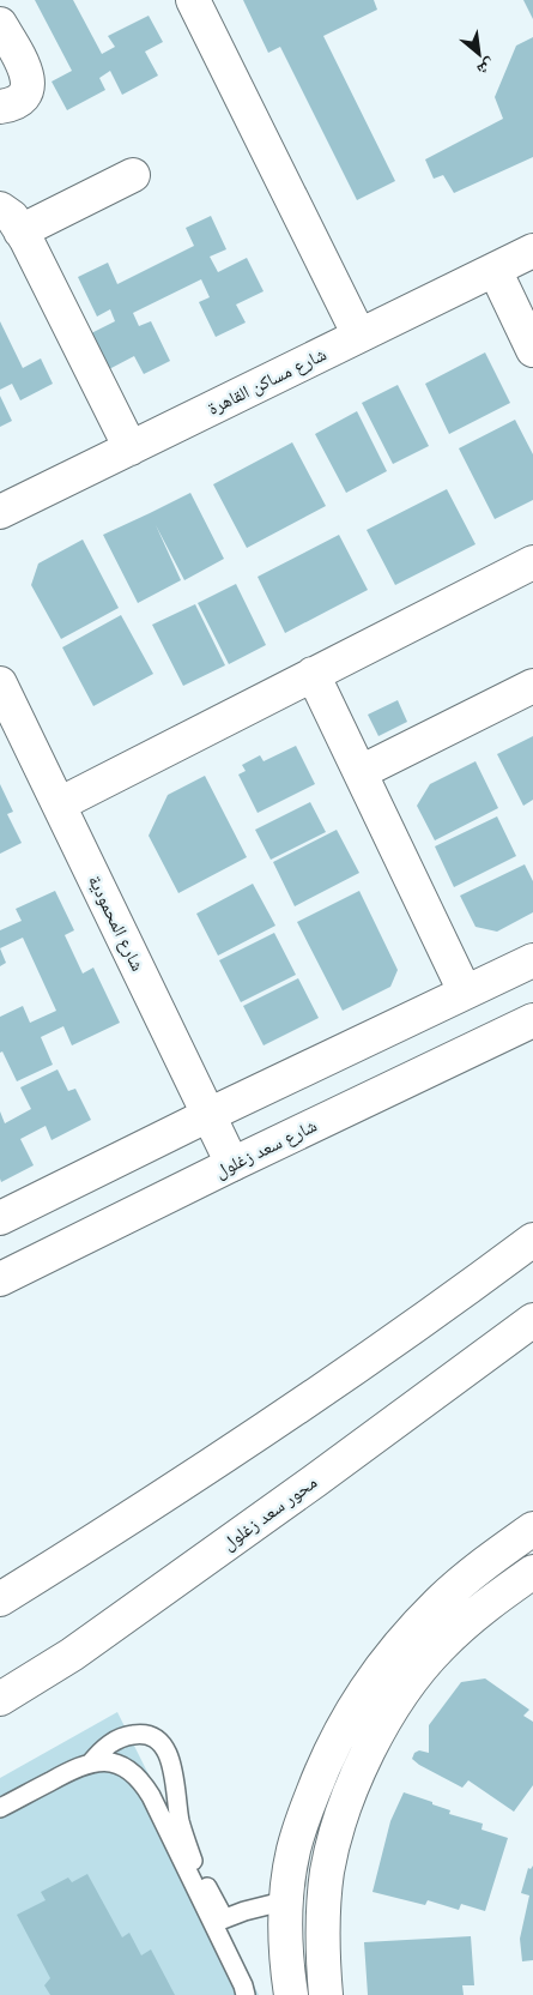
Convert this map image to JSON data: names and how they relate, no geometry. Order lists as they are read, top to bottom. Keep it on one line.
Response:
{"streets":{"street":["شارع مساكن القاهرة","شارع المحمودية","شارع سعد زغلول","محور سعد زغلول"]},"crossings":[["شارع المحمودية","شارع سعد زغلول"]],"north":"bottom right"}
